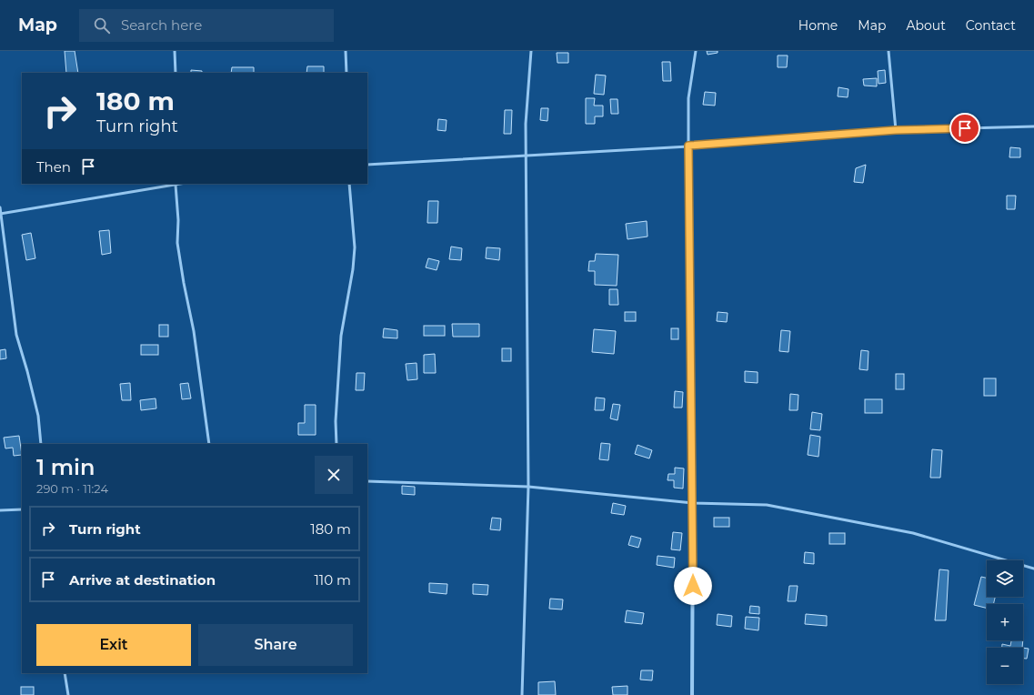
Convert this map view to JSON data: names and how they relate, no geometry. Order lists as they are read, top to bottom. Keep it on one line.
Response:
{"page":{"header":"Map","search":"Search here","nav":["Home","Map","About","Contact"],"turn":["180 m","Turn right"],"then":"Then","heading":["1 min","290 m · 11:24"],"list":[{"name":"Turn right","value":"180 m"},{"name":"Arrive at destination","value":"110 m"}],"map_buttons":["+","−"],"buttons":["Exit","Share"]}}
